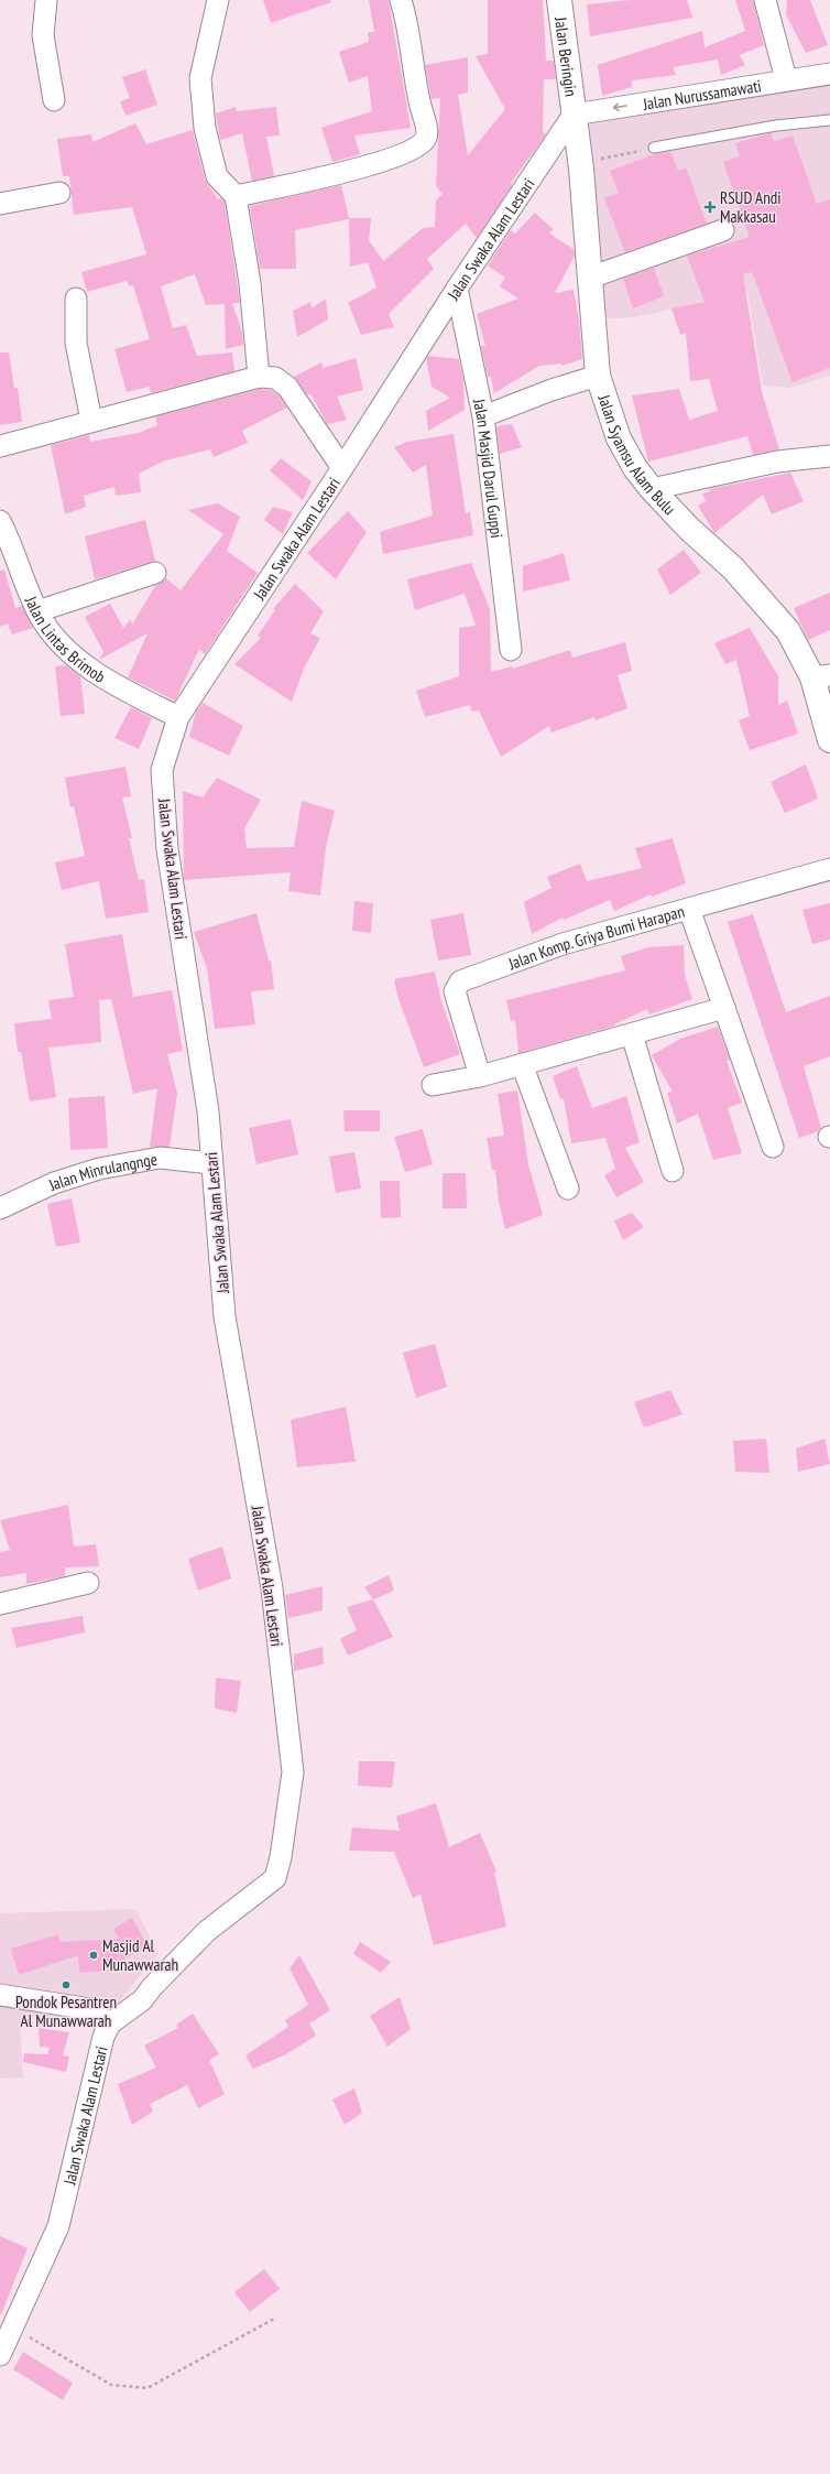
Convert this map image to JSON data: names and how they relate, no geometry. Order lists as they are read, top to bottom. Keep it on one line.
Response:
{"streets":{"street":["Jalan Beringin","Jalan Nurussamawati","Jalan Swaka Alam Lestari","Jalan Syamsu Alam Bulu","Jalan Masjid Darul Guppi","Jalan Lintas Brimob","Jalan Komp. Griya Bumi Harapan","Jalan Minrulangnge"]},"crossings":[["Jalan Beringin","Jalan Nurussamawati"],["Jalan Beringin","Jalan Swaka Alam Lestari"],["Jalan Beringin","Jalan Syamsu Alam Bulu"],["Jalan Nurussamawati","Jalan Swaka Alam Lestari"],["Jalan Nurussamawati","Jalan Syamsu Alam Bulu"],["Jalan Swaka Alam Lestari","Jalan Syamsu Alam Bulu"],["Jalan Swaka Alam Lestari","Jalan Masjid Darul Guppi"],["Jalan Swaka Alam Lestari","Jalan Lintas Brimob"],["Jalan Swaka Alam Lestari","Jalan Minrulangnge"]],"places":{"health":["RSUD Andi Makkasau"],"other":["Masjid Al Munawwarah","Pondok Pesantren Al Munawwarah"]}}
